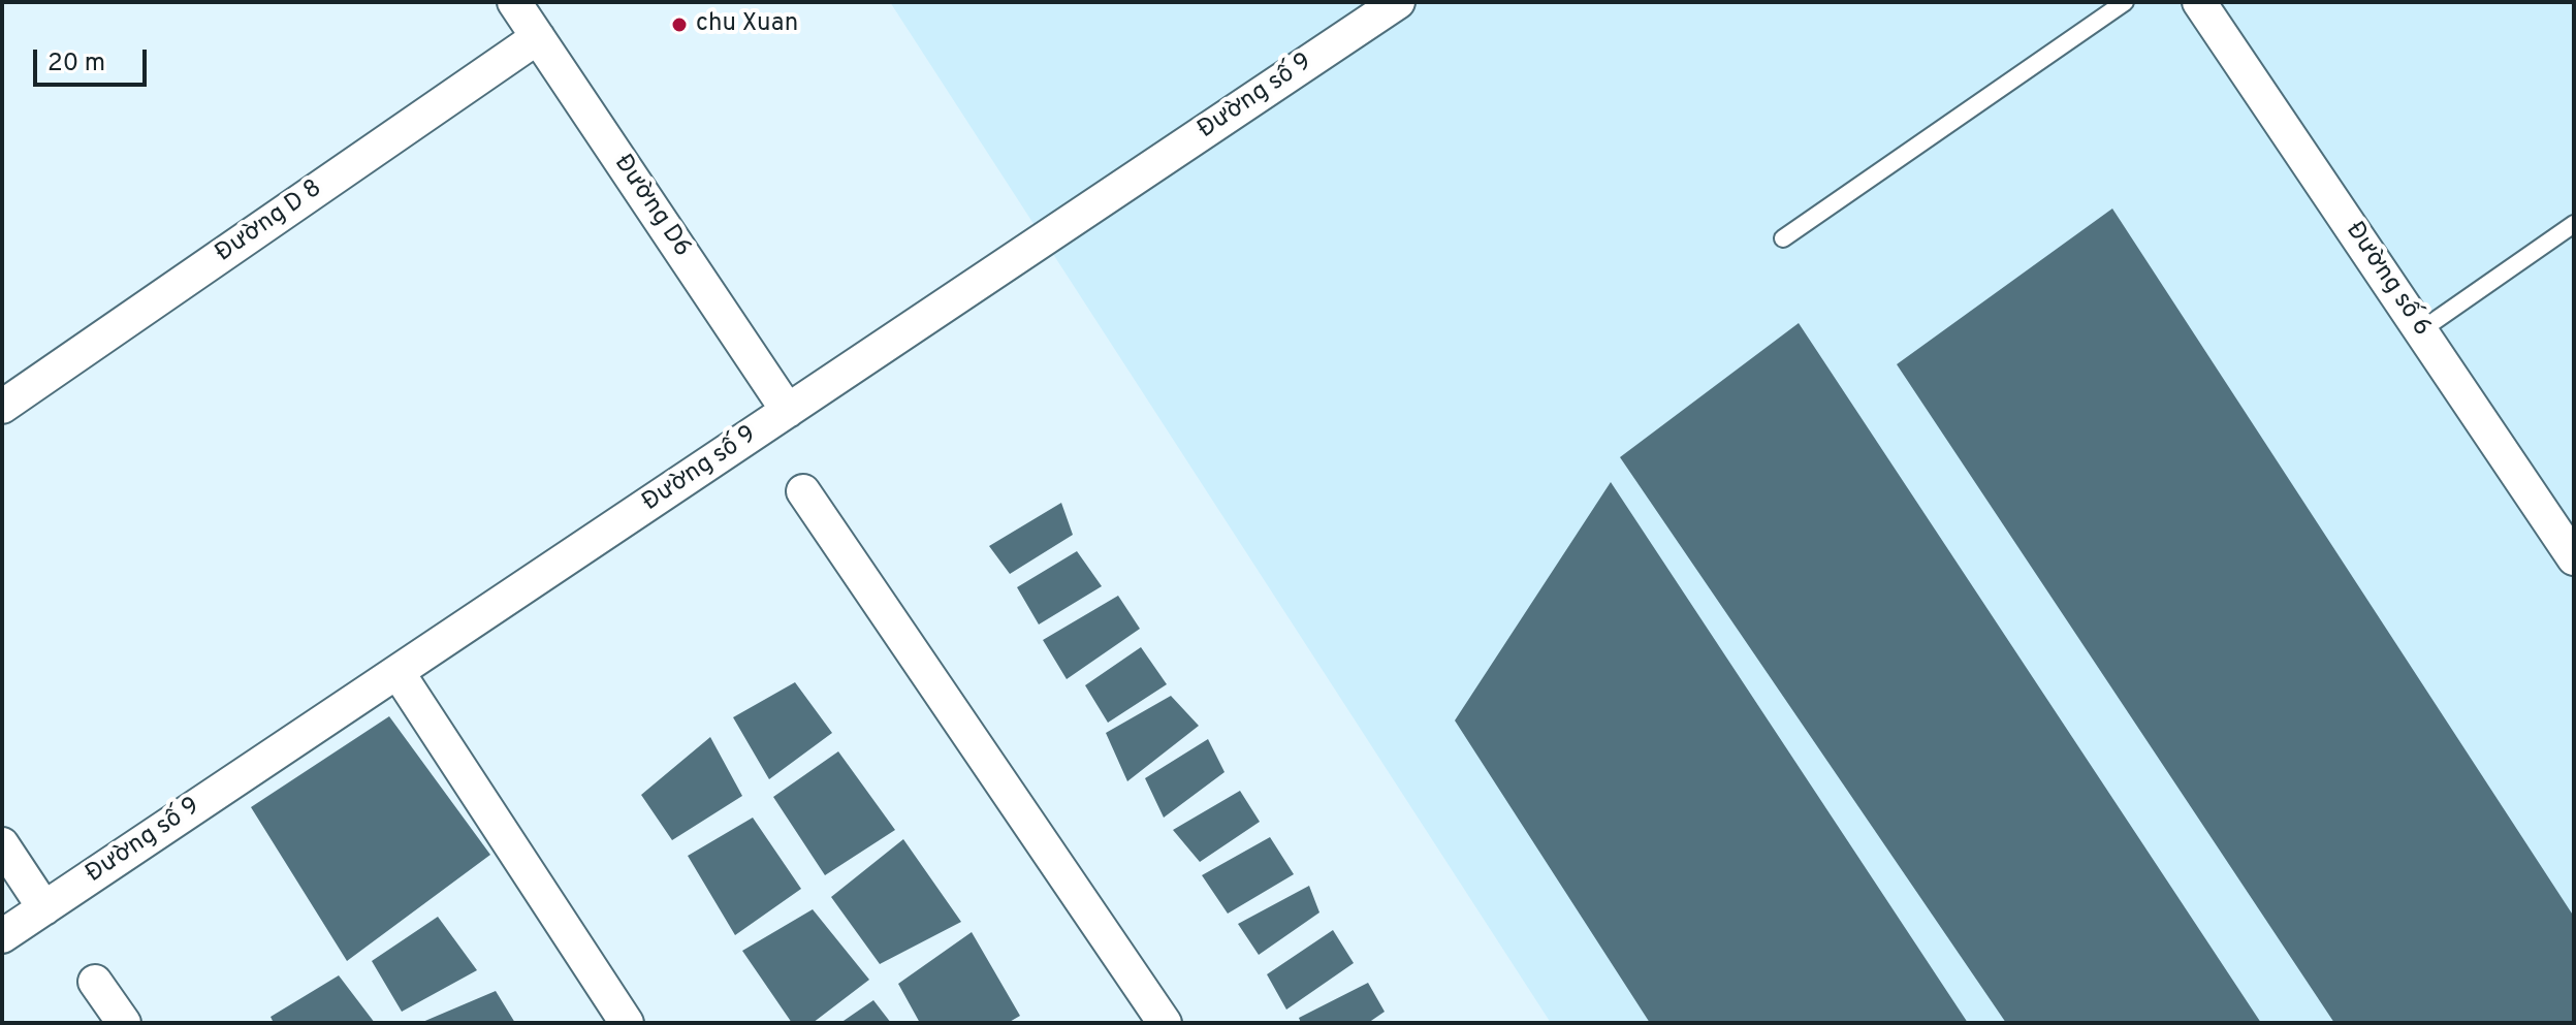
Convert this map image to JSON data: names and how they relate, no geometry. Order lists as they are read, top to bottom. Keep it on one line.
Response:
{"streets":{"street":["Đường số 9","Đường D6","Đường D 8","Đường số 6"]},"crossings":[["Đường số 9","Đường D6"],["Đường D6","Đường D 8"]],"places":["chu Xuan"],"scale_bar":"20 m"}
